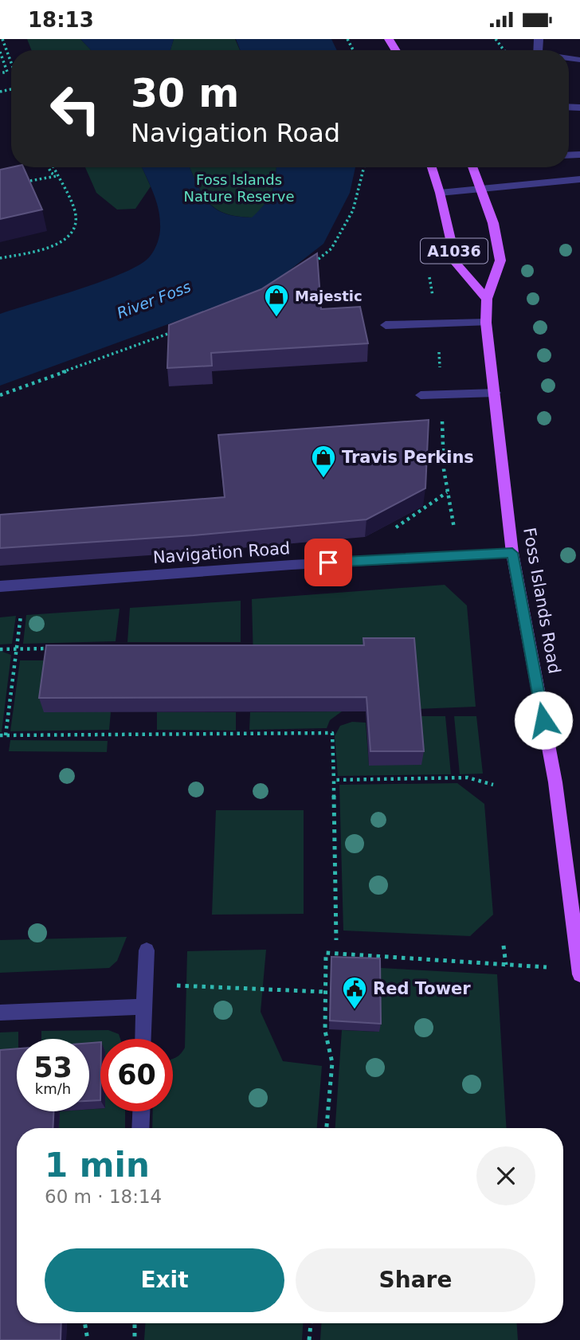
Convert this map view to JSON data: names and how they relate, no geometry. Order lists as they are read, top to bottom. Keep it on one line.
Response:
{"streets":{"main road":["A1036","Foss Islands Road"],"street":["Navigation Road"]},"crossings":[["A1036","Foss Islands Road"],["Navigation Road","Foss Islands Road"]],"water":["River Foss"],"parks":["Foss Islands Nature Reserve"],"places":{"shop":["Majestic","Travis Perkins"],"public building":["Red Tower"]},"page":{"status":"18:13","turn":["30 m","Navigation Road"],"speed":"53 km/h","limit":"60","heading":["1 min","60 m · 18:14"],"buttons":["Exit","Share"]}}
